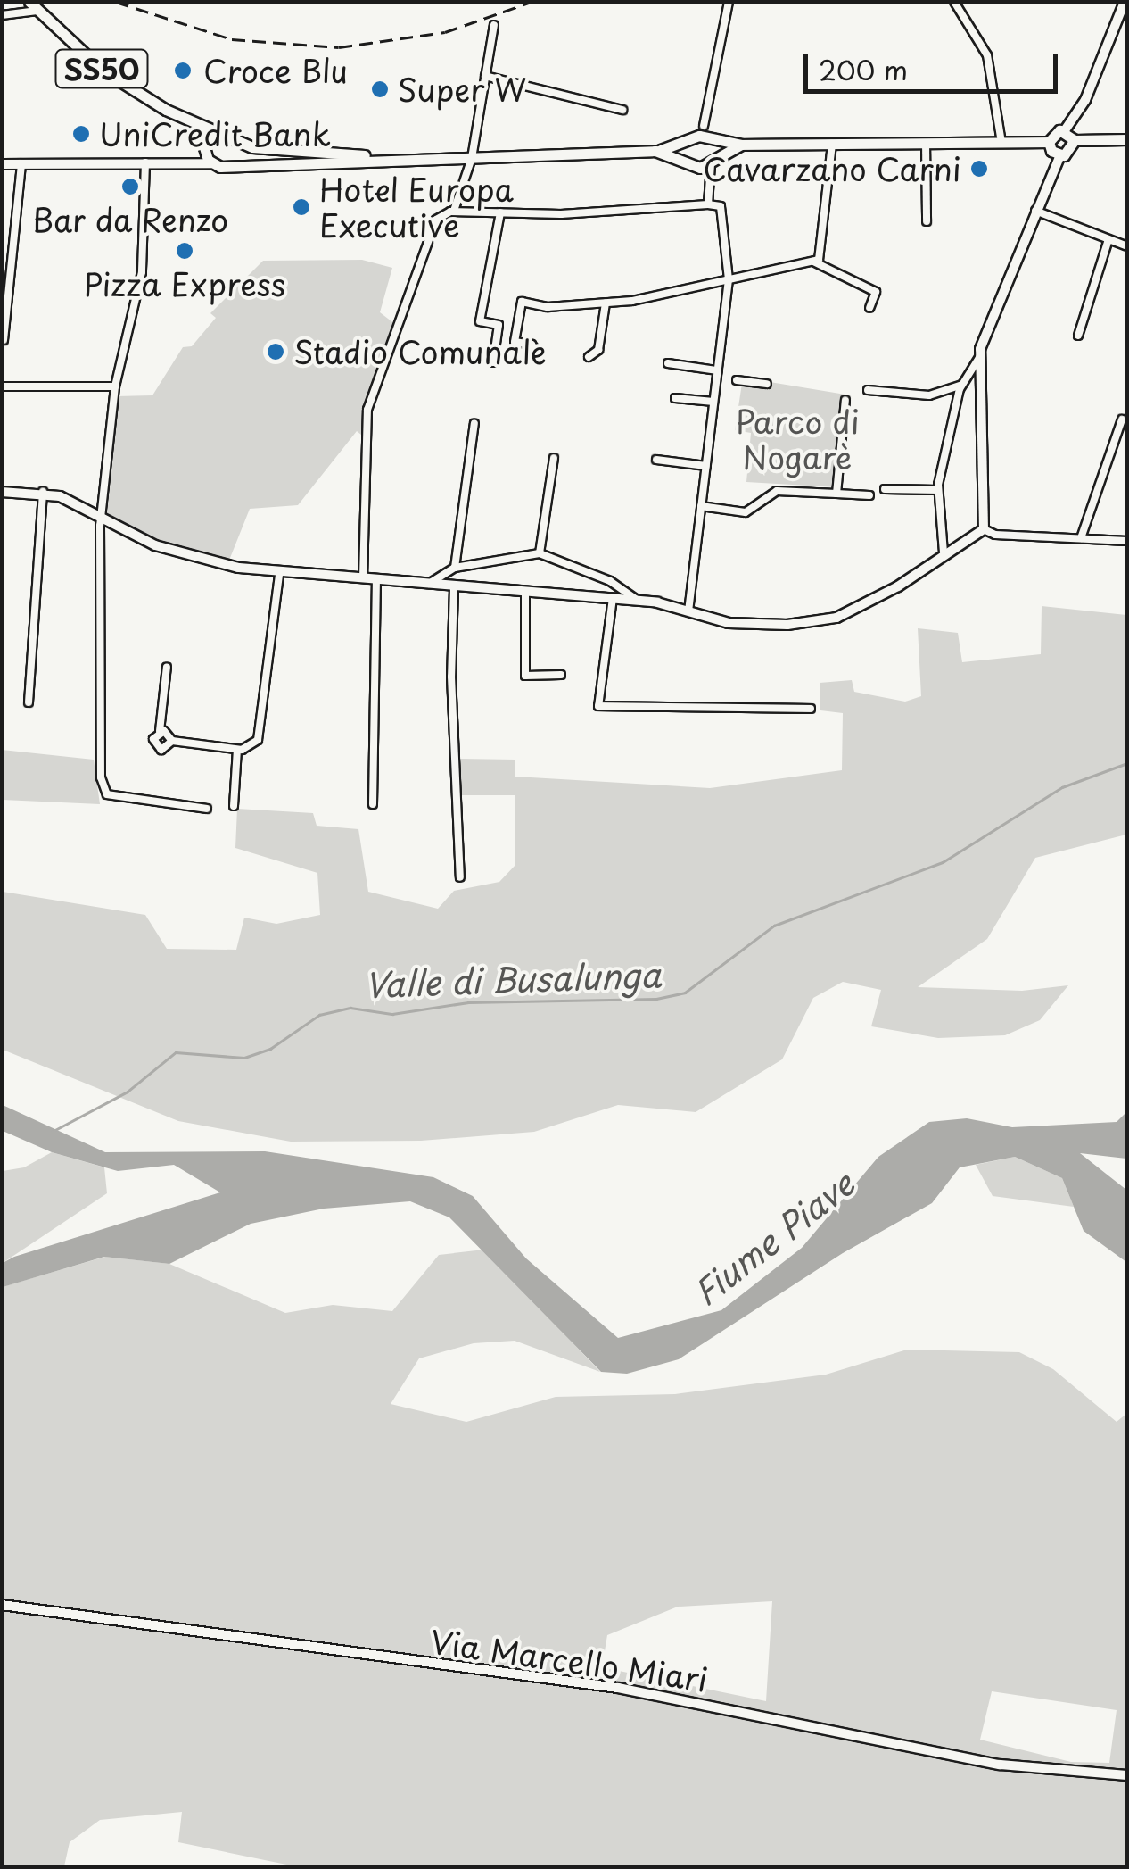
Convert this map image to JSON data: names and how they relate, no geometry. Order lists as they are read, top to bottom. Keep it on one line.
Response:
{"streets":{"main road":["SS50"],"street":["Via Marcello Miari"]},"water":["Valle di Busalunga","Fiume Piave"],"parks":["Parco di Nogarè"],"places":["Croce Blu","Super W","UniCredit Bank","Cavarzano Carni","Bar da Renzo","Hotel Europa Executive","Pizza Express","Stadio Comunale"],"scale_bar":"200 m"}
